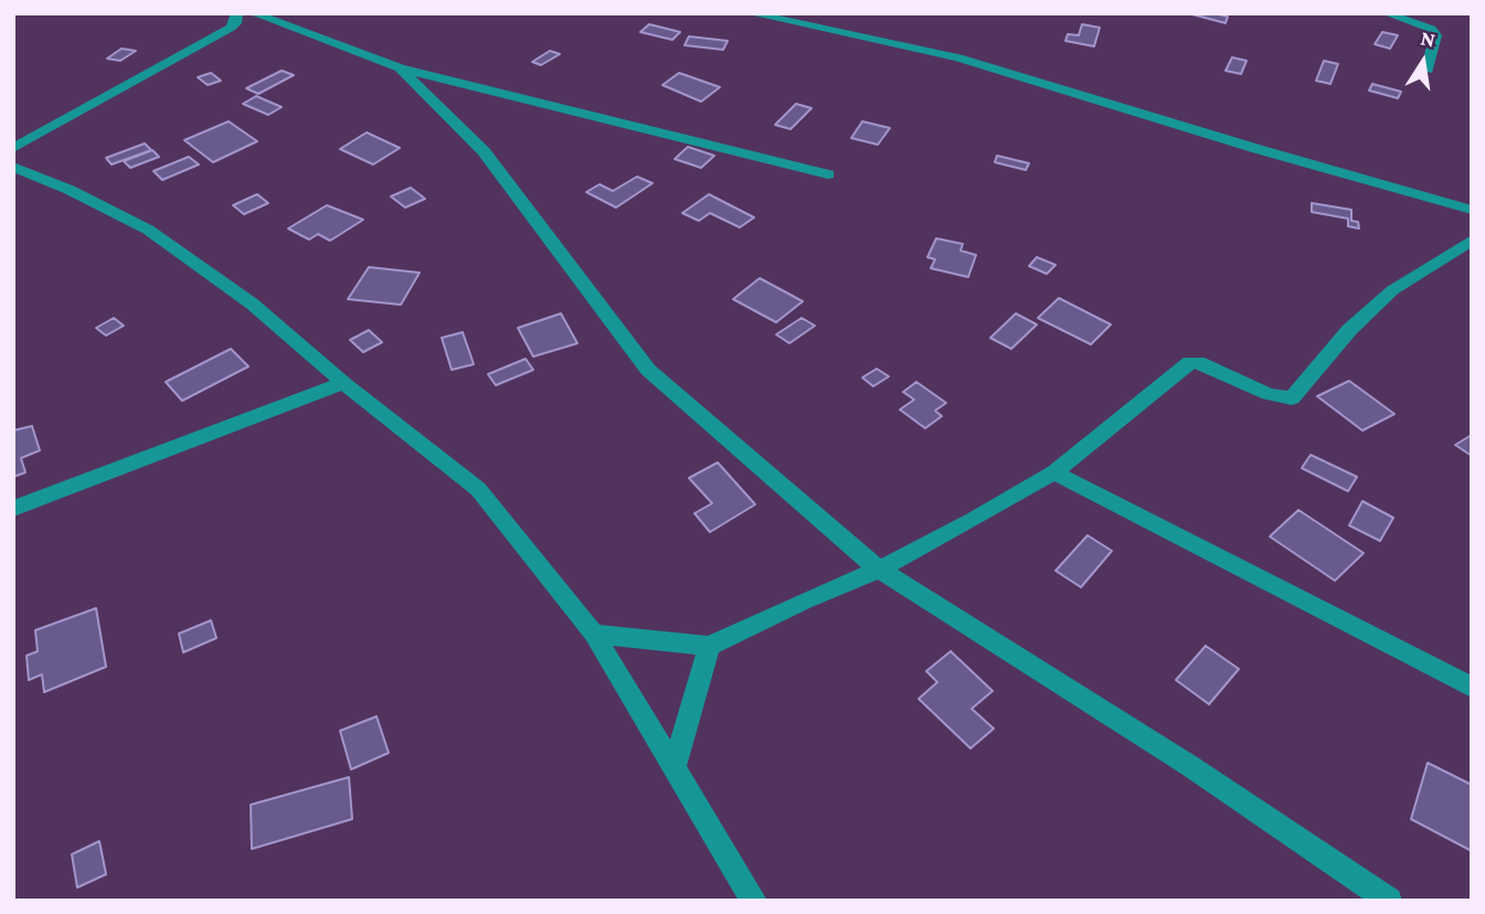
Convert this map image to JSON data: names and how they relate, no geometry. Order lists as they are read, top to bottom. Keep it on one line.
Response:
{"north":"top"}
